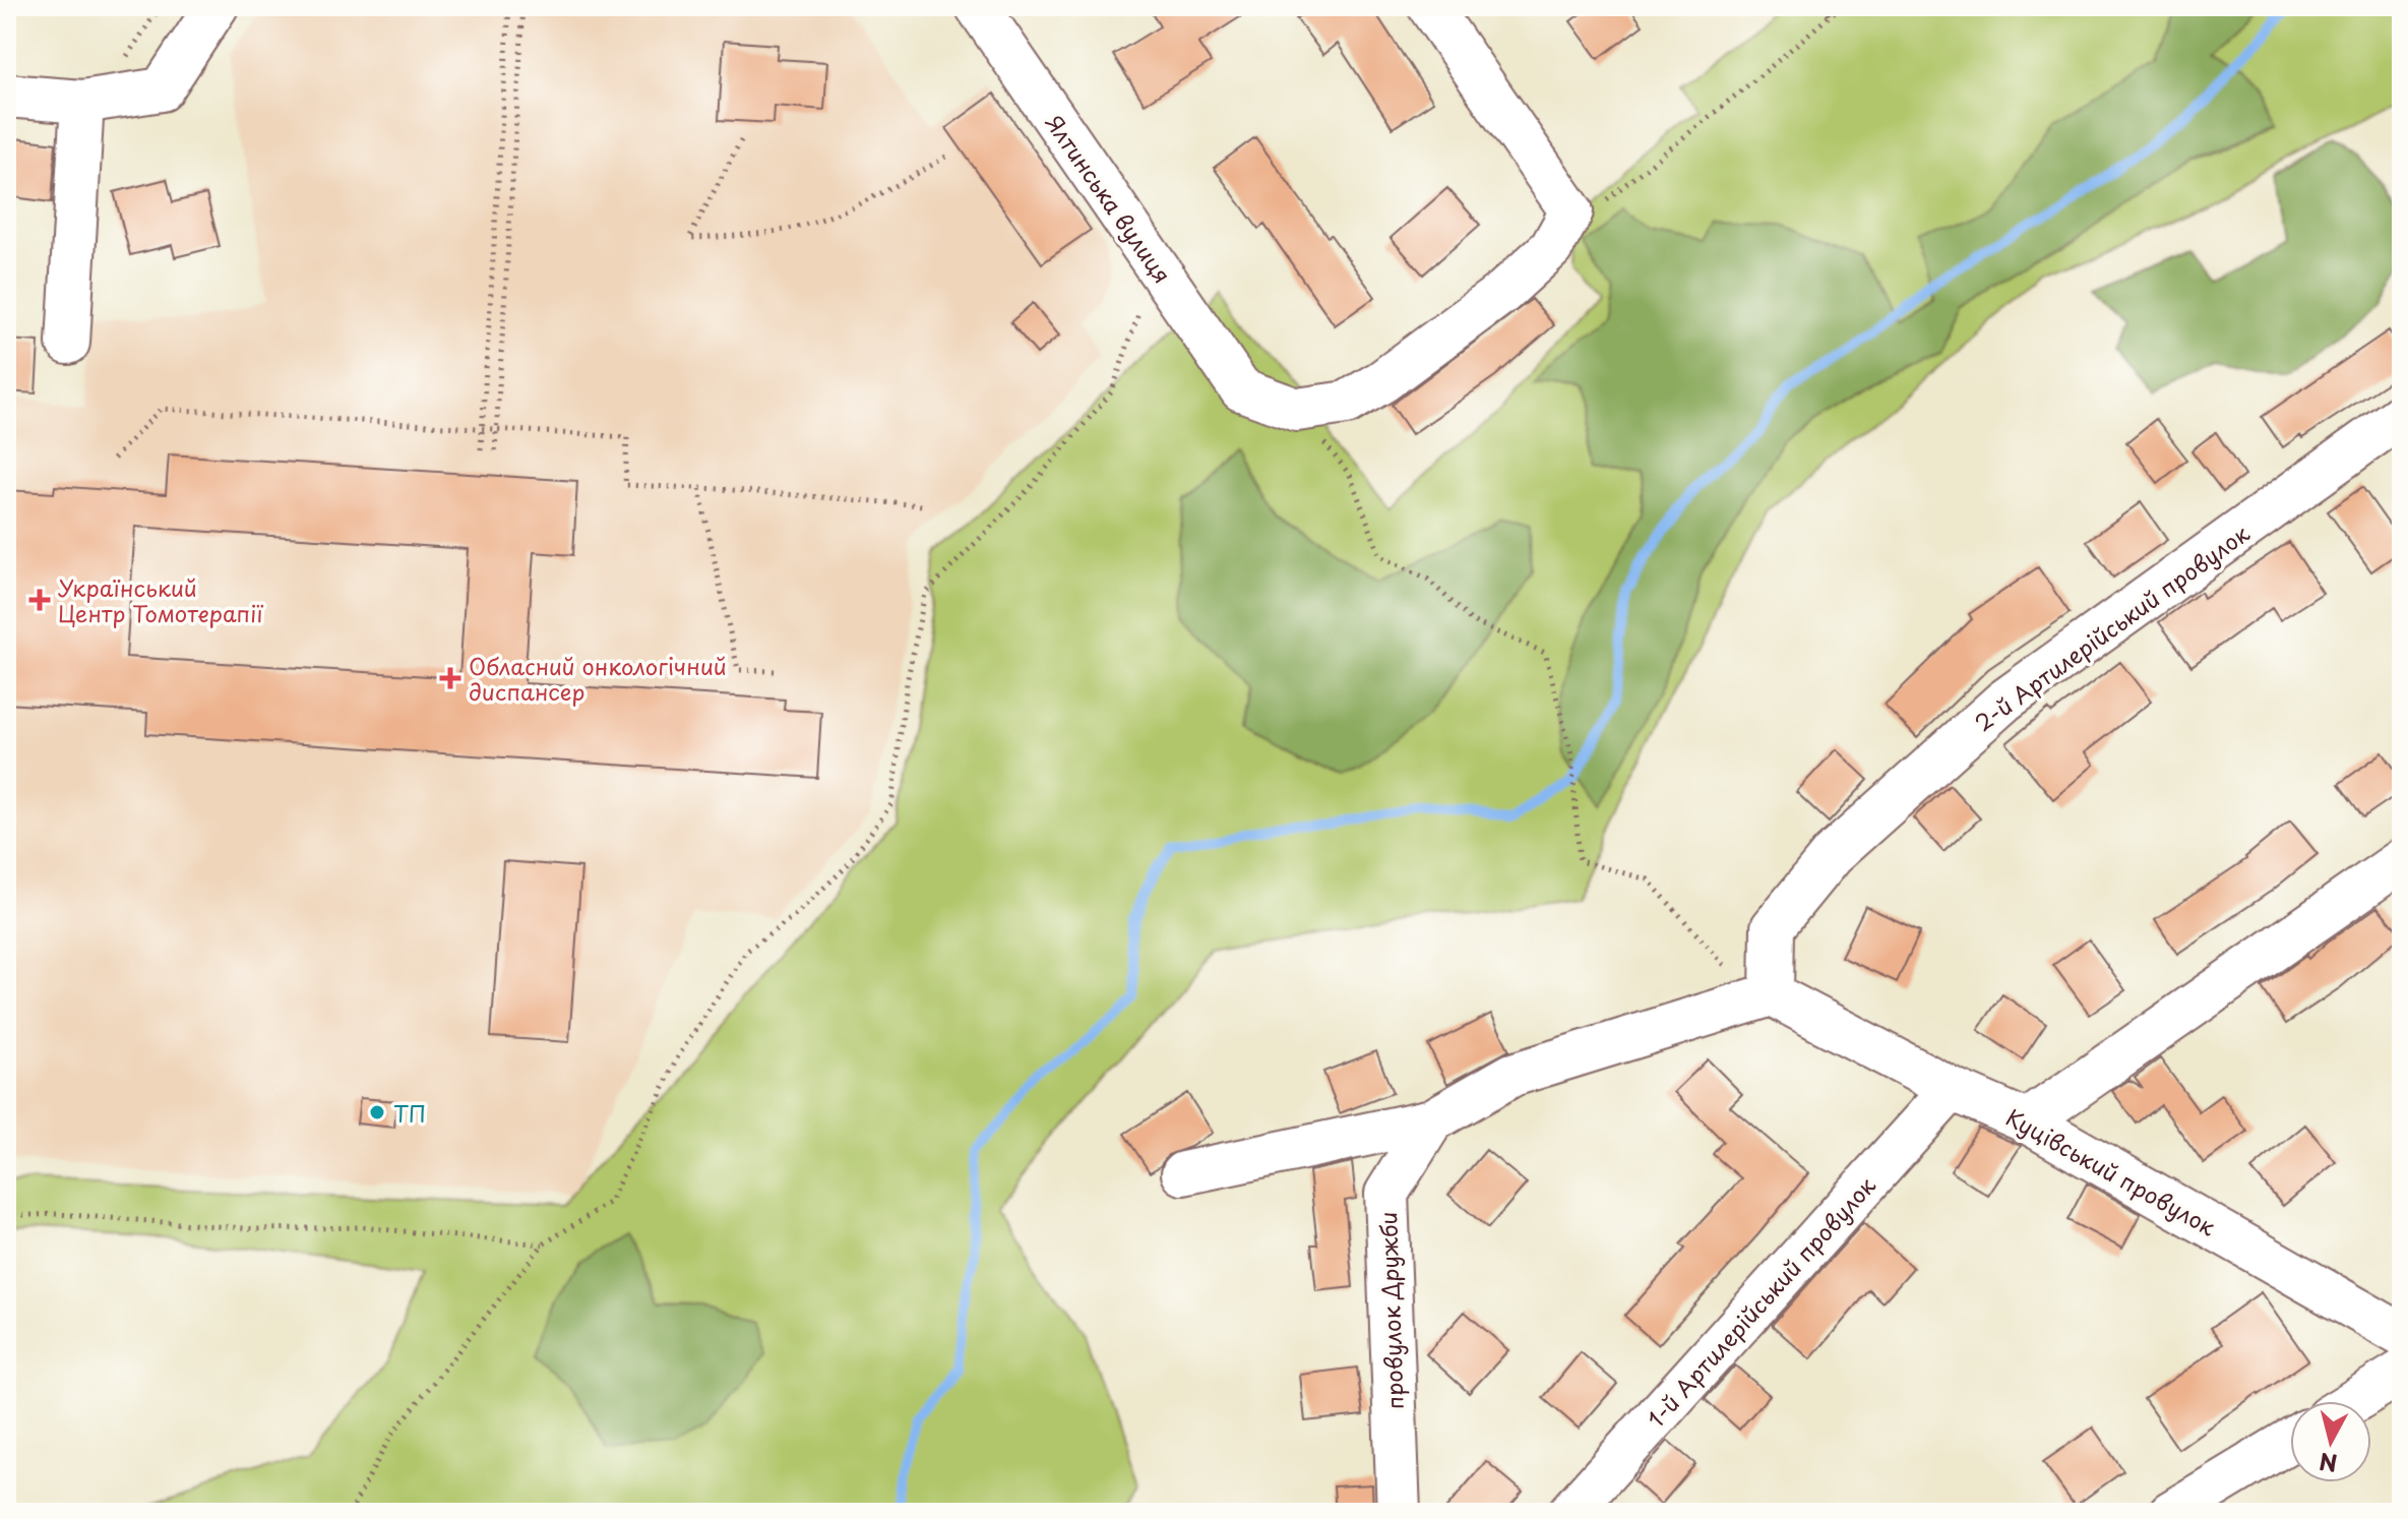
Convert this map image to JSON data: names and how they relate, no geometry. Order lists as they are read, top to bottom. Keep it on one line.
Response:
{"streets":{"street":["Ялтинська вулиця","2-й Артилерійський провулок","Куцівський провулок","1-й Артилерійський провулок","провулок Дружби"]},"crossings":[["2-й Артилерійський провулок","Куцівський провулок"],["Куцівський провулок","1-й Артилерійський провулок"]],"places":{"health":["Український Центр Томотерапії","Обласний онкологічний диспансер"],"other":["ТП"]},"north":"bottom"}
